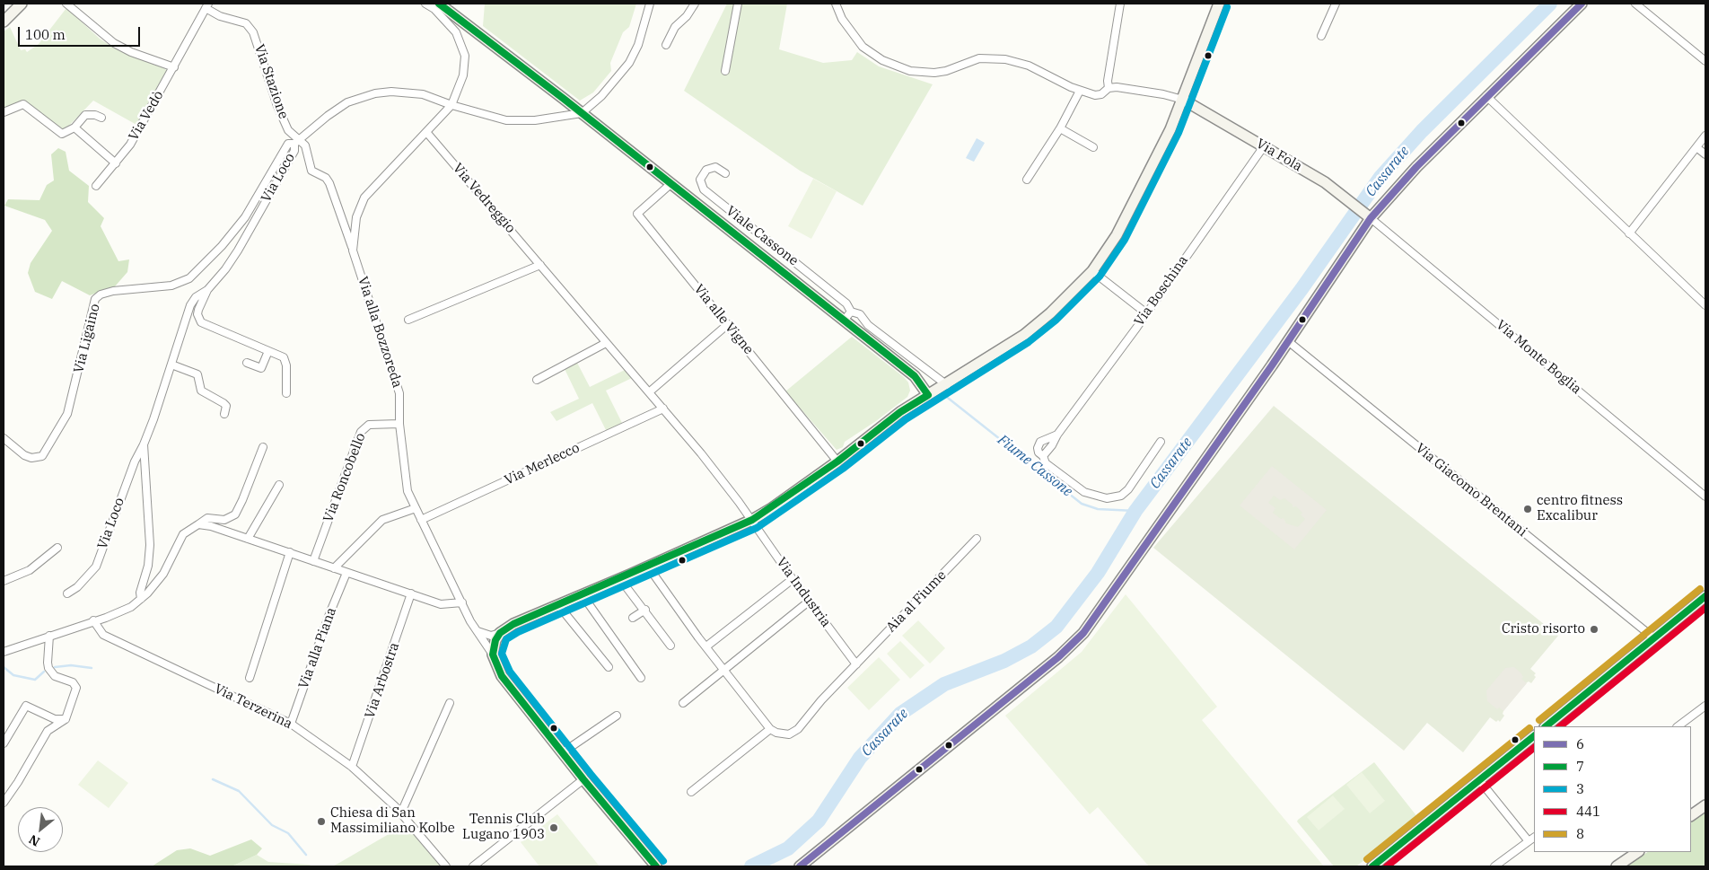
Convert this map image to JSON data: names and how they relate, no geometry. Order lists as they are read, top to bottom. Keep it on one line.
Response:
{"streets":{"main road":["Via Fola","Viale Cassone","Via alla Bozzoreda"],"street":["Via Stazione","Via Vedò","Via Loco","Via Vedreggio","Via Boschina","Via alle Vigne","Via Ligaino","Via Monte Boglia","Via Merlecco","Via Roncobello","Via Giacomo Brentani","Via Industria","Aia al Fiume","Via alla Piana","Via Arbostra","Via Terzerina"]},"crossings":[["Via Stazione","Via Vedò"],["Via Stazione","Via Loco"],["Via Stazione","Via alla Bozzoreda"],["Via Stazione","Via Ligaino"],["Via Fola","Via Boschina"],["Via Fola","Via Monte Boglia"],["Via Loco","Viale Cassone"],["Via Loco","Via alla Bozzoreda"],["Via Loco","Via Ligaino"],["Via Vedreggio","Via alla Bozzoreda"],["Via Vedreggio","Via Merlecco"],["Via Vedreggio","Via Industria"],["Viale Cassone","Via alle Vigne"],["Via alla Bozzoreda","Via Merlecco"],["Via alla Bozzoreda","Via Roncobello"],["Via Industria","Aia al Fiume"],["Via alla Piana","Via Terzerina"],["Via Arbostra","Via Terzerina"]],"water":["Cassarate","Fiume Cassone"],"places":["centro fitness Excalibur","Cristo risorto","Chiesa di San Massimiliano Kolbe","Tennis Club Lugano 1903"],"lines":["transit line 6","transit line 7","transit line 3","transit line 8","transit line 441"],"legend":["6","7","3","441","8"],"scale_bar":"100 m","north":"bottom left"}
